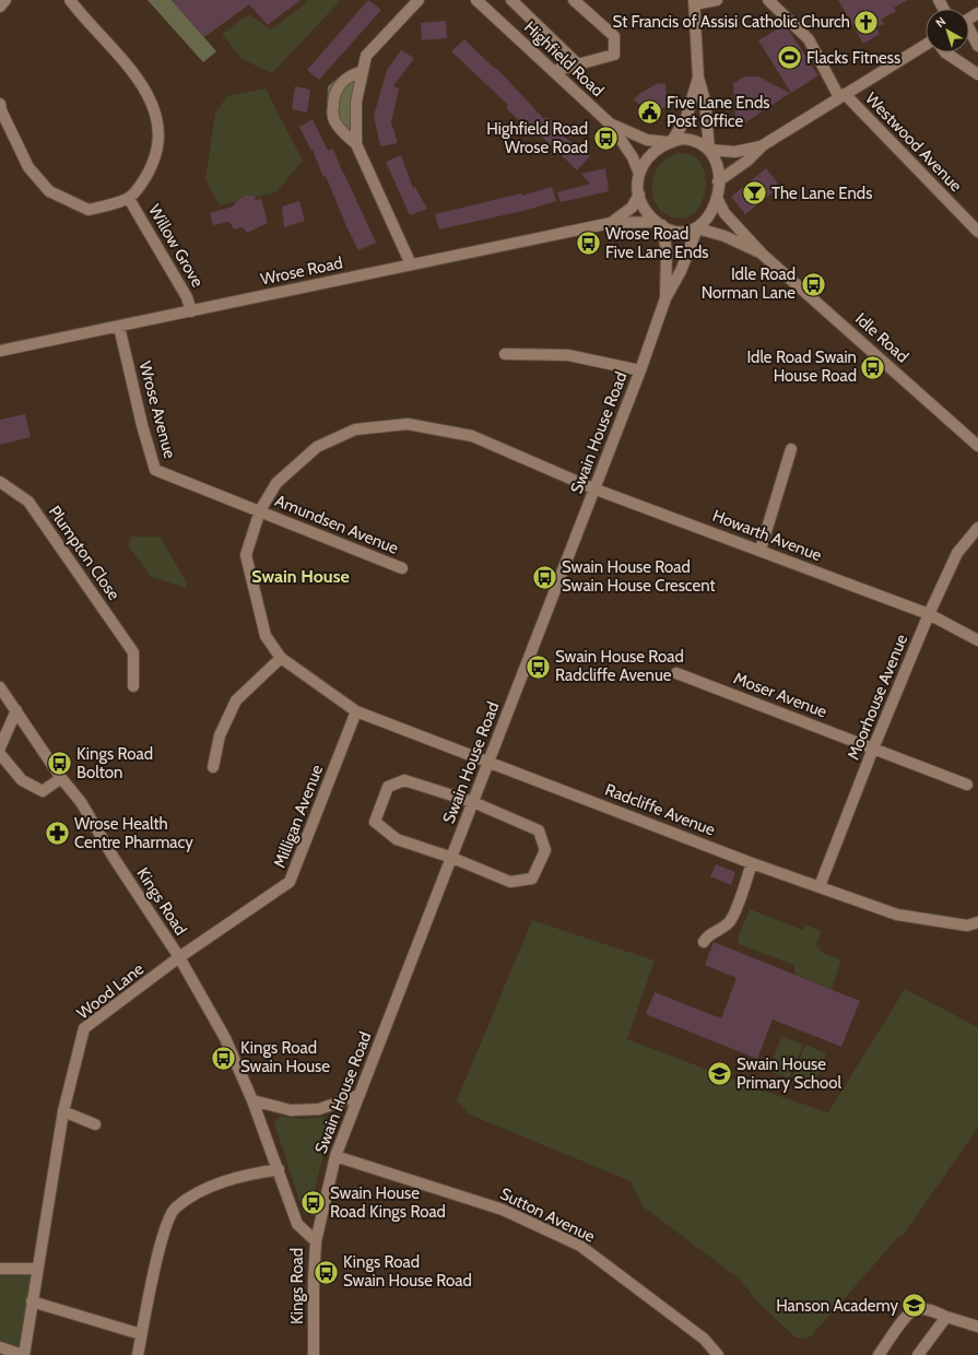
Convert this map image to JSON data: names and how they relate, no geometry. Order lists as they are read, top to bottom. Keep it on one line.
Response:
{"streets":{"street":["Highfield Road","Westwood Avenue","Willow Grove","Wrose Road","Idle Road","Wrose Avenue","Swain House Road","Amundsen Avenue","Howarth Avenue","Plumpton Close","Moser Avenue","Moorhouse Avenue","Radcliffe Avenue","Milligan Avenue","Kings Road","Wood Lane","Sutton Avenue"]},"crossings":[["Highfield Road","Wrose Road"],["Highfield Road","Idle Road"],["Highfield Road","Swain House Road"],["Willow Grove","Wrose Road"],["Wrose Road","Idle Road"],["Wrose Road","Wrose Avenue"],["Wrose Road","Swain House Road"],["Idle Road","Swain House Road"],["Wrose Avenue","Amundsen Avenue"],["Wrose Avenue","Howarth Avenue"],["Wrose Avenue","Radcliffe Avenue"],["Swain House Road","Howarth Avenue"],["Swain House Road","Radcliffe Avenue"],["Swain House Road","Kings Road"],["Swain House Road","Sutton Avenue"],["Amundsen Avenue","Howarth Avenue"],["Amundsen Avenue","Radcliffe Avenue"],["Howarth Avenue","Moorhouse Avenue"],["Howarth Avenue","Radcliffe Avenue"],["Moser Avenue","Moorhouse Avenue"],["Moorhouse Avenue","Radcliffe Avenue"],["Radcliffe Avenue","Milligan Avenue"],["Milligan Avenue","Kings Road"],["Milligan Avenue","Wood Lane"],["Kings Road","Wood Lane"]],"districts":["Swain House"],"places":{"church":["St Francis of Assisi Catholic Church"],"sports":["Flacks Fitness"],"public building":["Five Lane Ends Post Office"],"bus stop":["Highfield Road Wrose Road","Wrose Road Five Lane Ends","Idle Road Norman Lane","Idle Road Swain House Road","Swain House Road Swain House Crescent","Swain House Road Radcliffe Avenue","Kings Road Bolton","Kings Road Swain House","Swain House Road Kings Road","Kings Road Swain House Road"],"bar":["The Lane Ends"],"pharmacy":["Wrose Health Centre Pharmacy"],"school or university":["Swain House Primary School","Hanson Academy"]},"north":"top left"}
